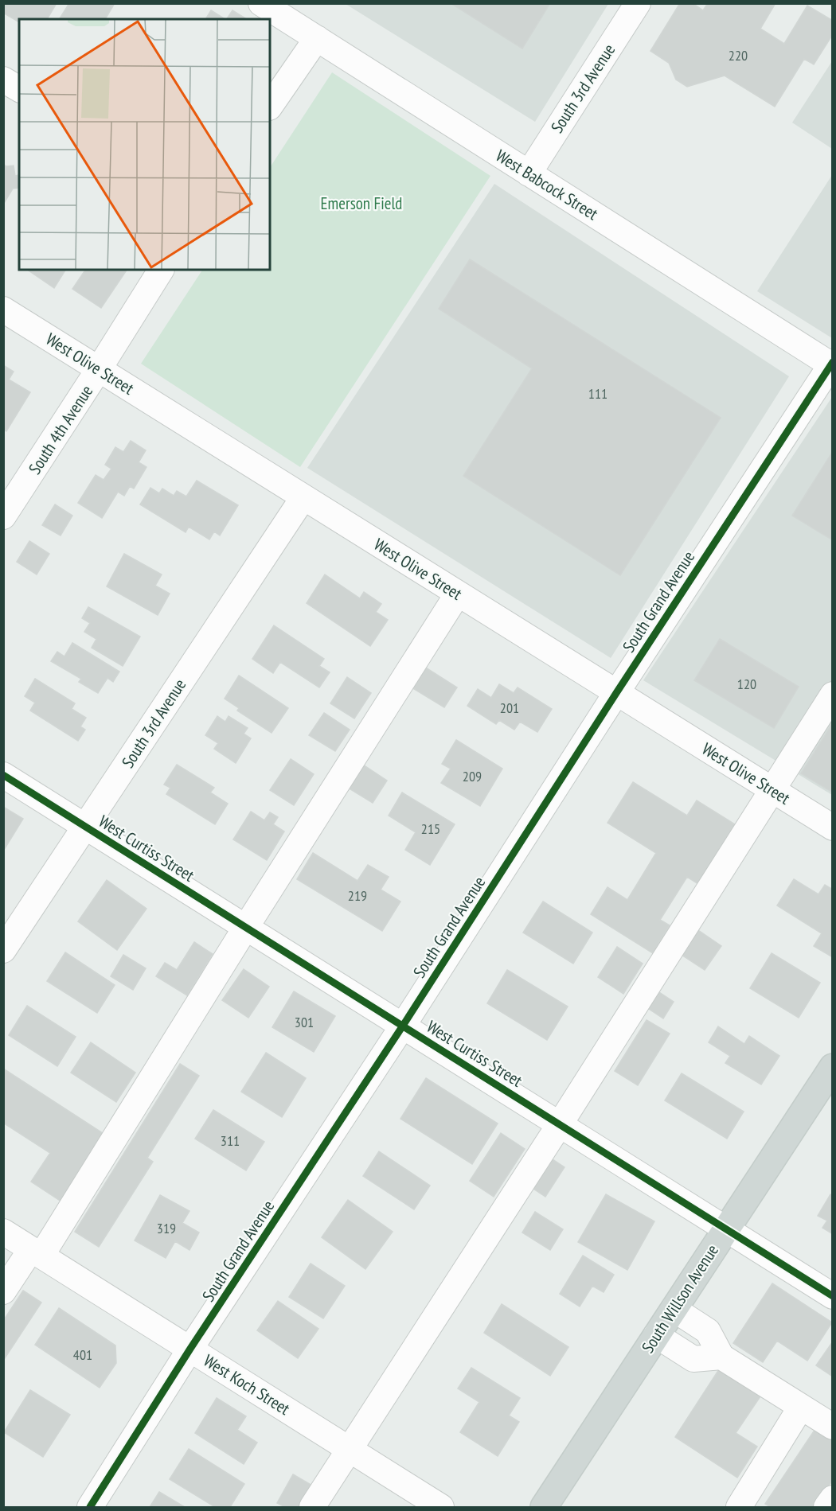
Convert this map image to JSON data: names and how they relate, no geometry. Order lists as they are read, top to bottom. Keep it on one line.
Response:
{"streets":{"main road":["South Willson Avenue"],"street":["South 3rd Avenue","West Babcock Street","West Olive Street","South 4th Avenue","South Grand Avenue","West Curtiss Street","West Koch Street"]},"crossings":[["South 3rd Avenue","West Babcock Street"],["South 3rd Avenue","West Olive Street"],["South 3rd Avenue","West Curtiss Street"],["West Babcock Street","South Grand Avenue"],["West Olive Street","South 4th Avenue"],["West Olive Street","South Grand Avenue"],["South Grand Avenue","West Curtiss Street"],["South Grand Avenue","West Koch Street"],["West Curtiss Street","South Willson Avenue"]],"parks":["Emerson Field"],"house_numbers":["220","111","120","201","209","215","219","301","311","319","401"]}
